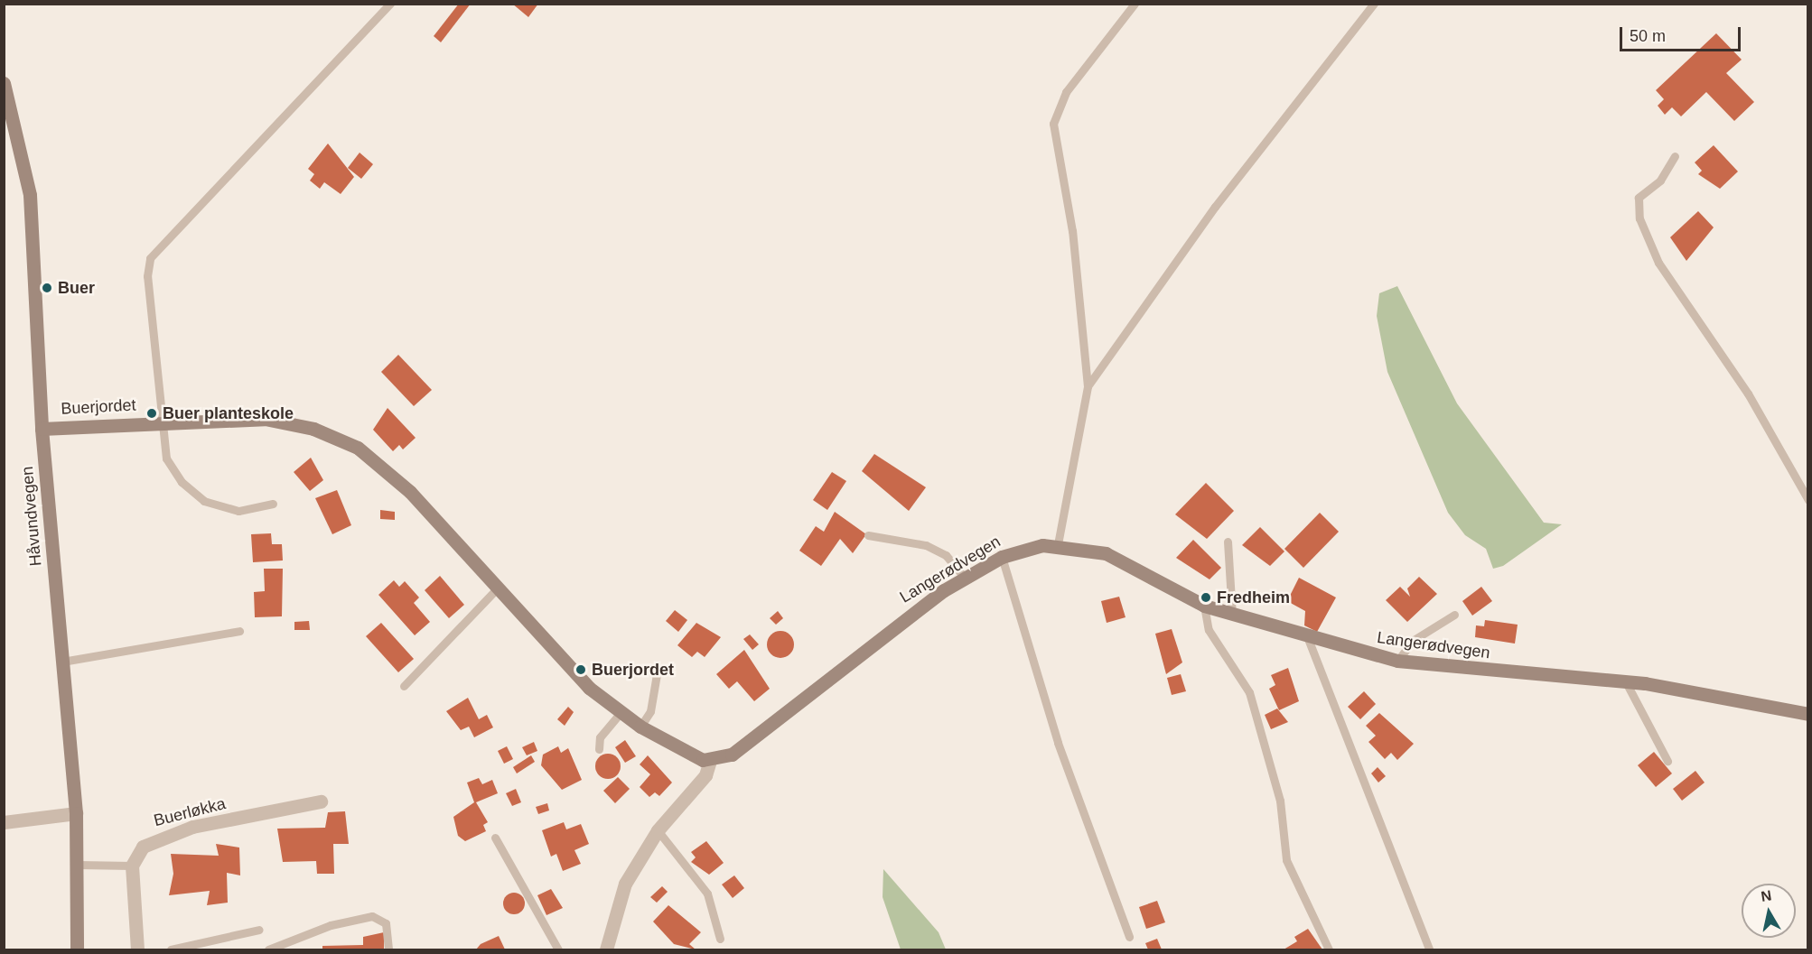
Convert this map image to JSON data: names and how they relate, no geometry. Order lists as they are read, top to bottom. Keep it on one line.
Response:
{"streets":{"main road":["Buerjordet","Håvundvegen","Langerødvegen"],"street":["Buerløkka"]},"crossings":[["Buerjordet","Håvundvegen"],["Buerjordet","Langerødvegen"]],"places":["Buer","Buer planteskole","Fredheim","Buerjordet"],"scale_bar":"50 m","north":"top"}
